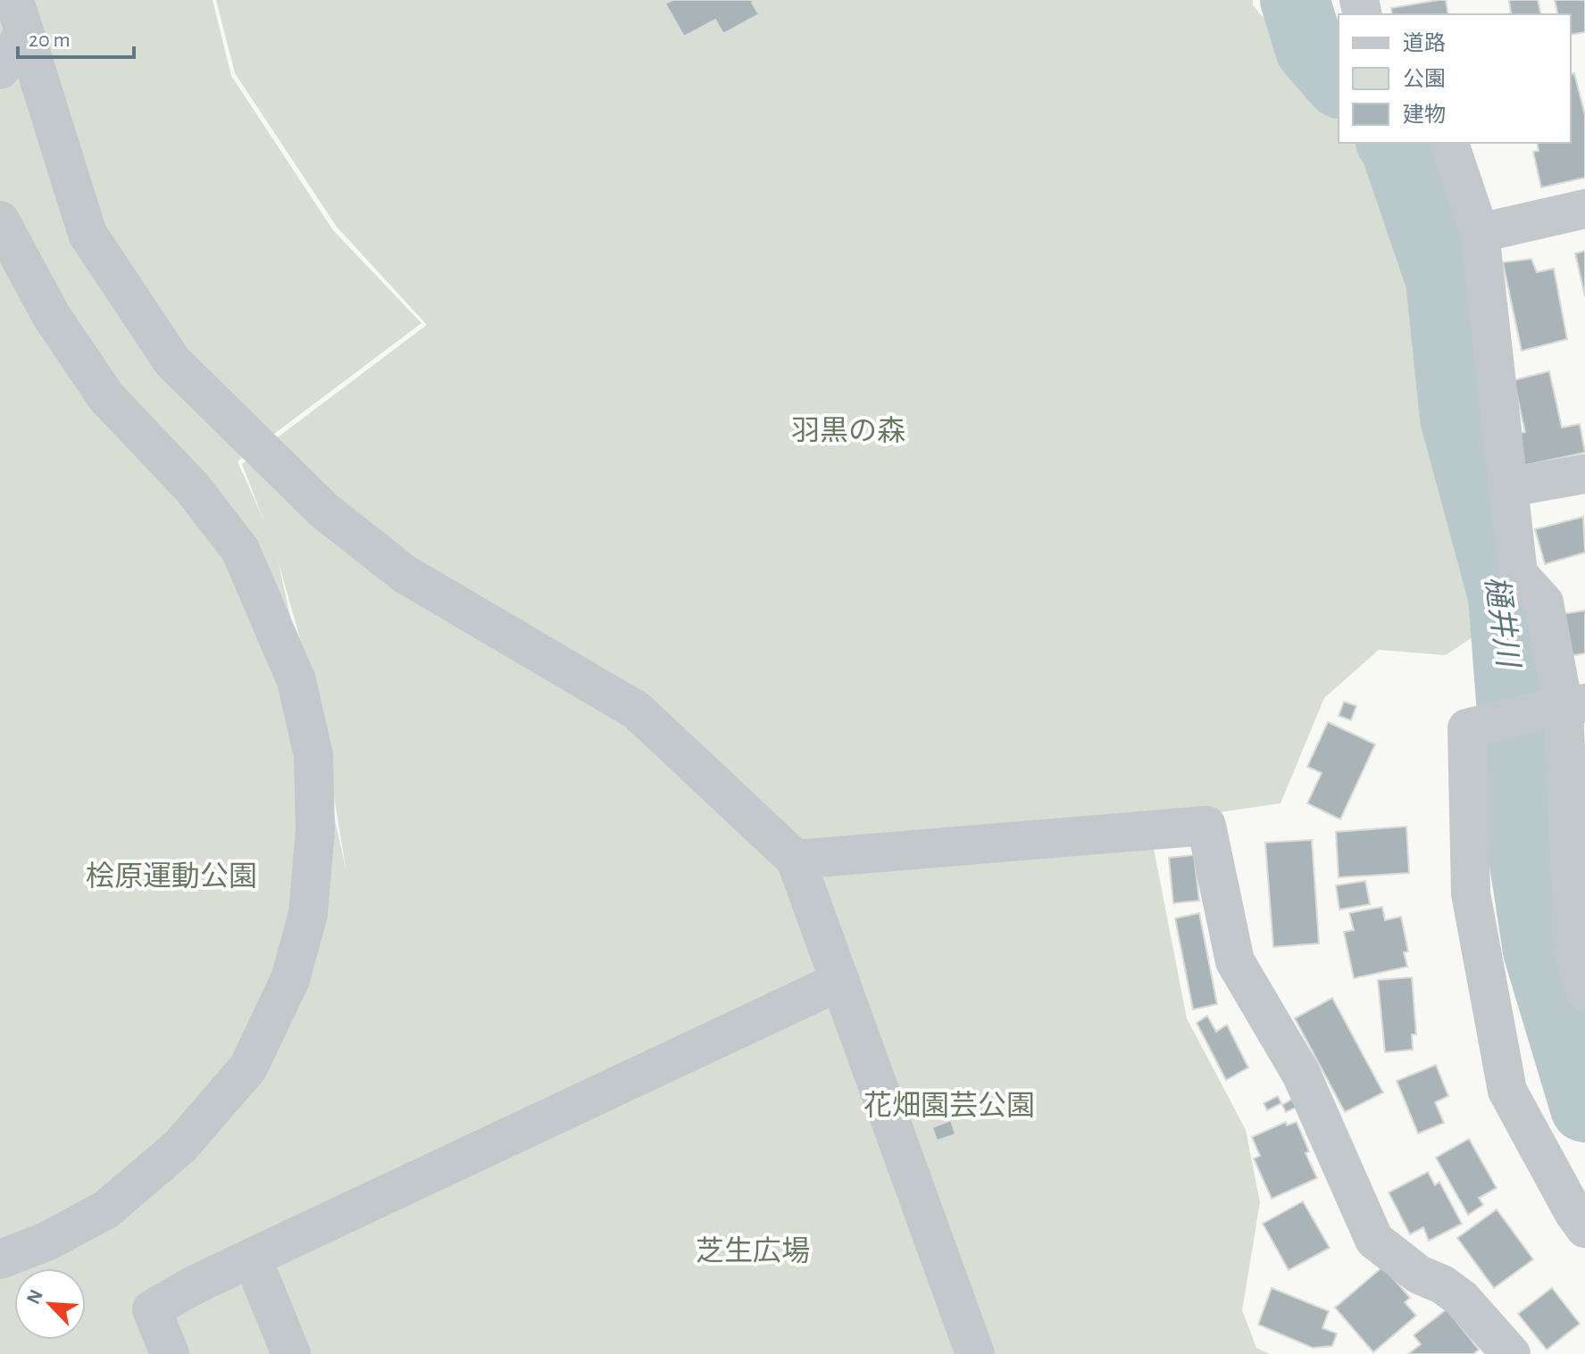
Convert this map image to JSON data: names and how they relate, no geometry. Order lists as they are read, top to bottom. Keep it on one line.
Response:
{"water":["樋井川"],"parks":["羽黒の森","桧原運動公園","花畑園芸公園","芝生広場"],"legend":["道路","公園","建物"],"scale_bar":"20 m","north":"top left"}
